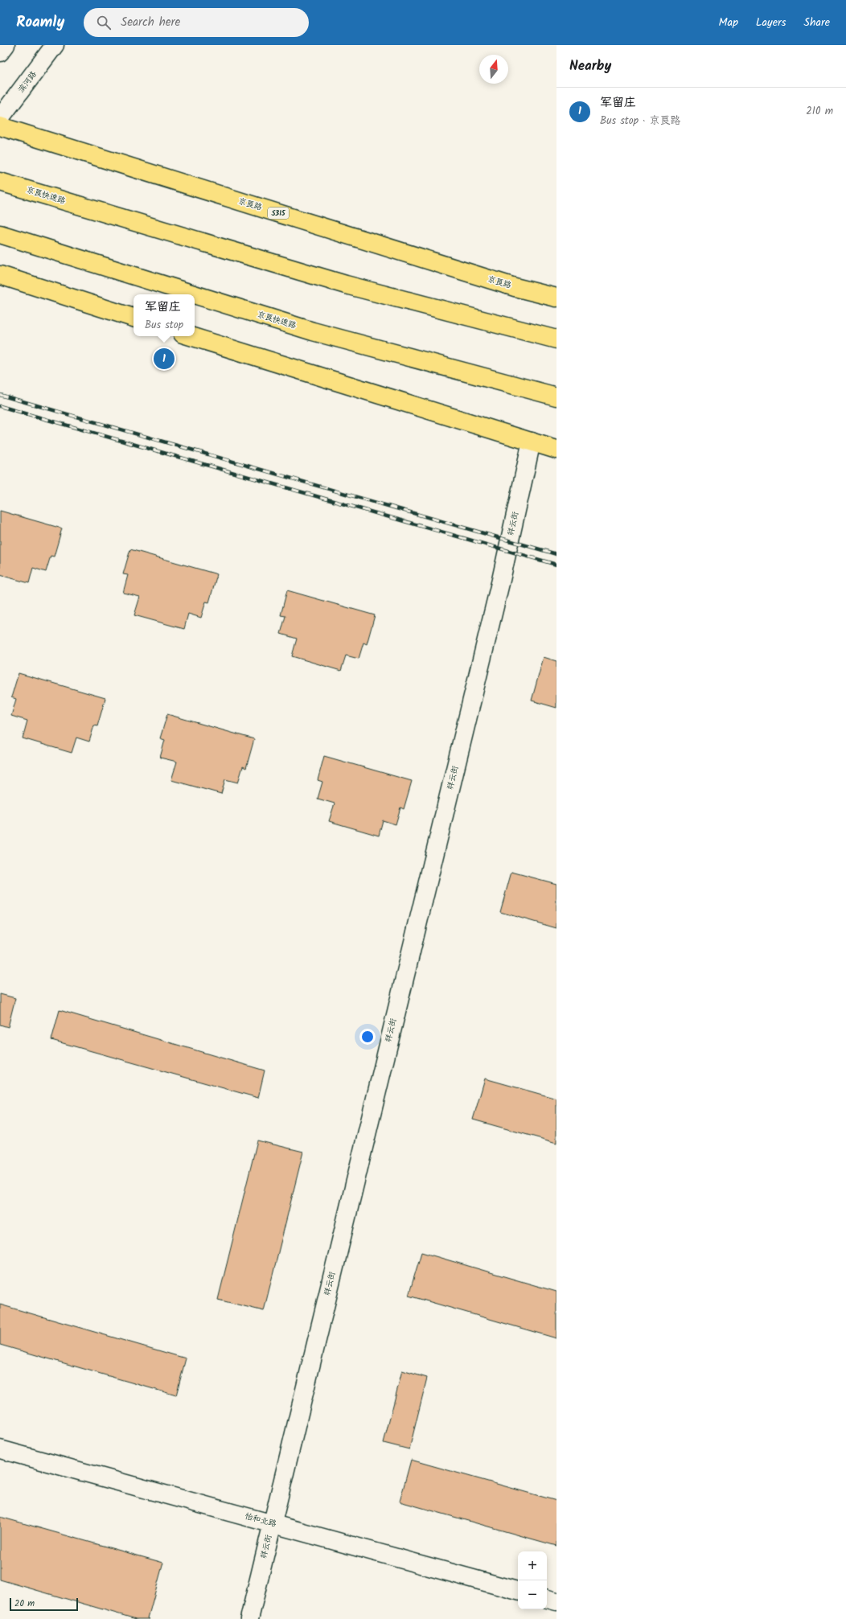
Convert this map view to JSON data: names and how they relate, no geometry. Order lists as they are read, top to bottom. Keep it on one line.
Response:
{"streets":{"main road":["京良快速路","京良路","S315"],"street":["滨河路","祥云街","怡和北路"]},"crossings":[["祥云街","怡和北路"]],"scale_bar":"20 m","north":"top","page":{"header":"Roamly","search":"Search here","nav":["Map","Layers","Share"],"heading":"Nearby","list":[{"mark":"1","name":"军留庄","note":"Bus stop · 京良路","value":"210 m"}],"popup":["军留庄","Bus stop"],"pins":"1","map_buttons":["+","−"],"scale":"20 m"}}
